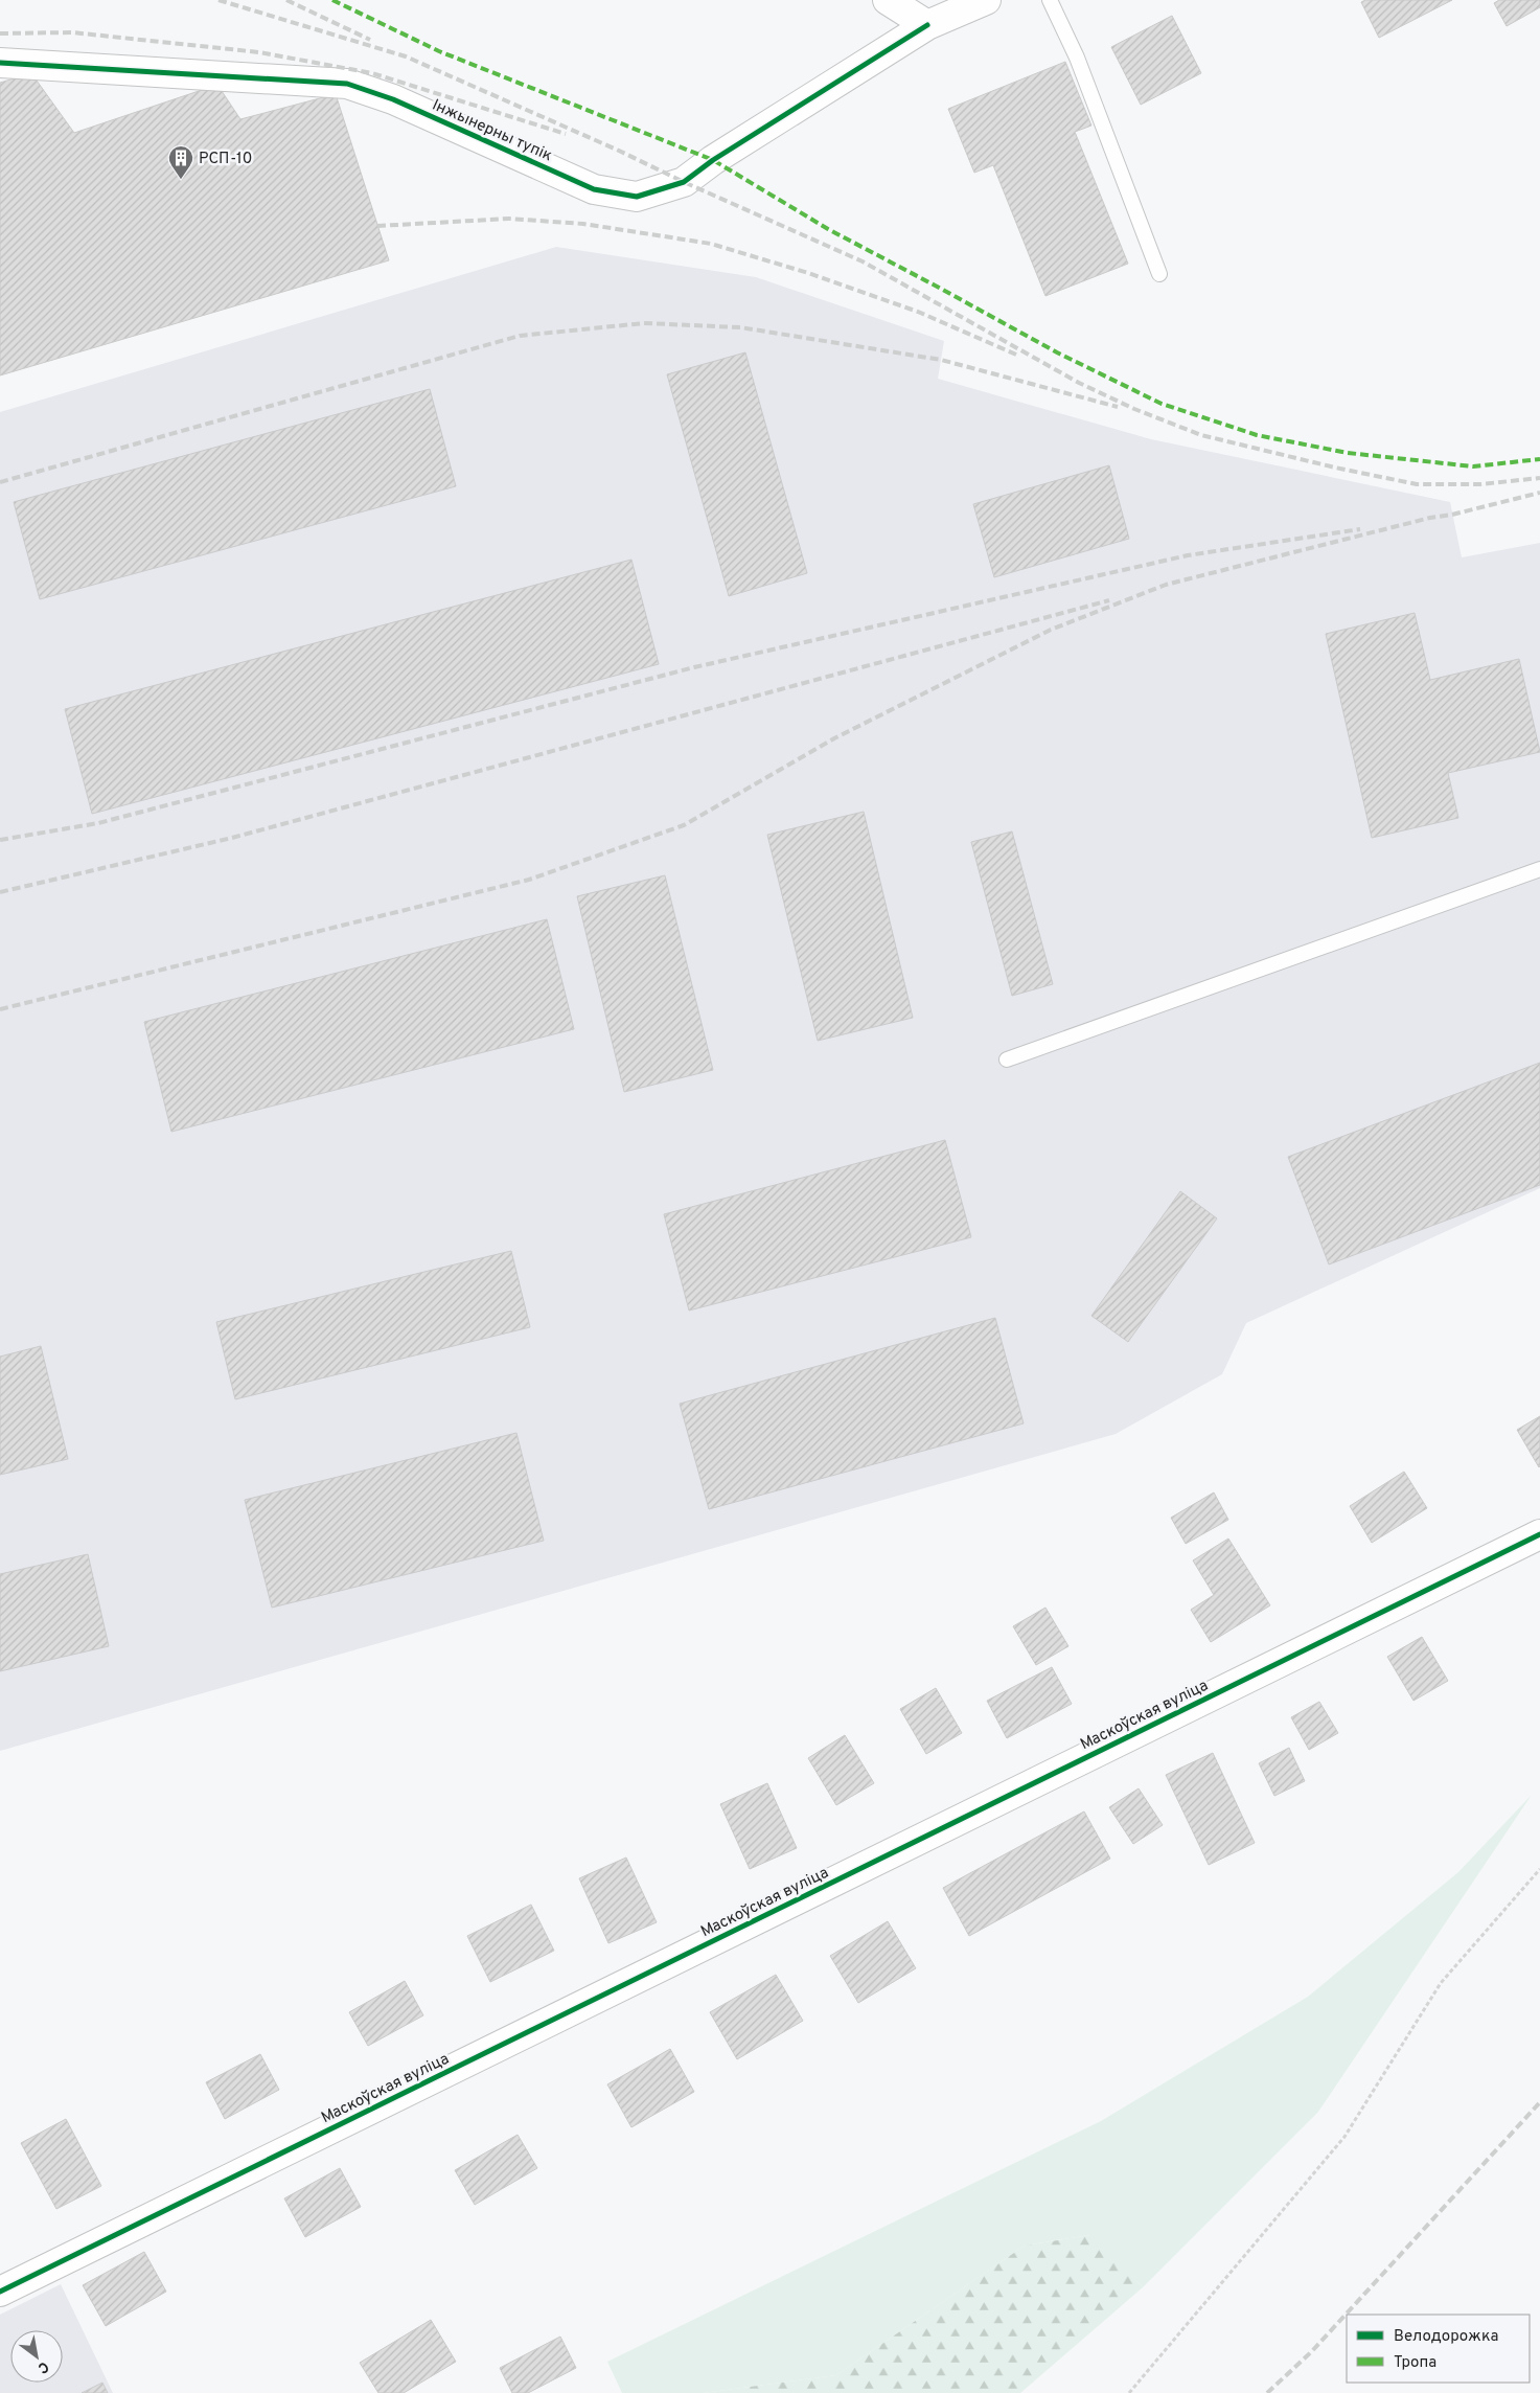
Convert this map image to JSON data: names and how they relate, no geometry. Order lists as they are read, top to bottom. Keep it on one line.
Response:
{"streets":{"street":["Інжынерны тупік","Маскоўская вуліца"]},"places":{"building":["РСП-10"]},"legend":["Велодорожка","Тропа"],"north":"bottom right"}
